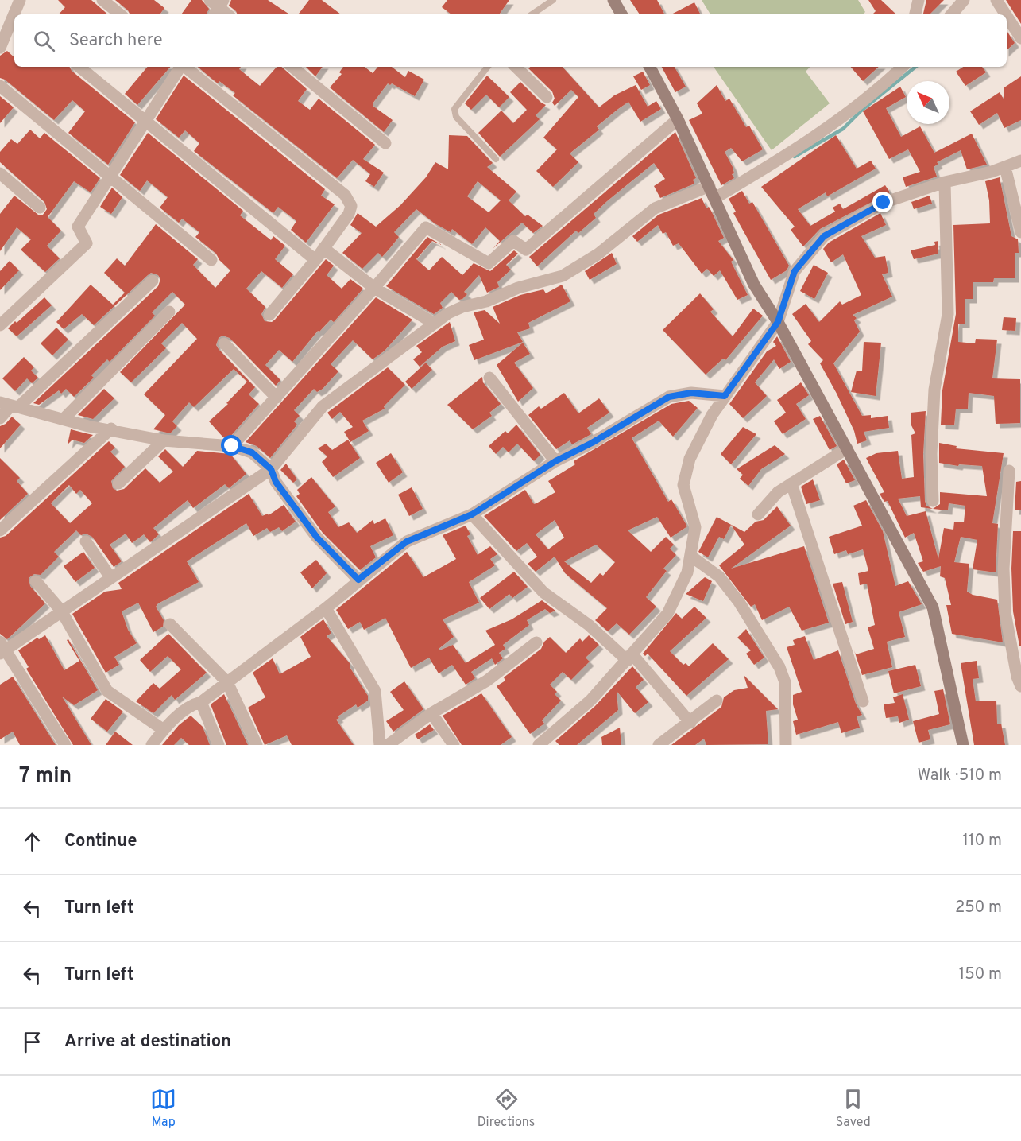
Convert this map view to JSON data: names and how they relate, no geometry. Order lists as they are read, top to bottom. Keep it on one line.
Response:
{"north":"top left","page":{"search":"Search here","heading":["7 min","Walk · 510 m"],"list":[["Continue","110 m"],["Turn left","250 m"],["Turn left","150 m"],"Arrive at destination"],"nav":["Map","Directions","Saved"]}}
